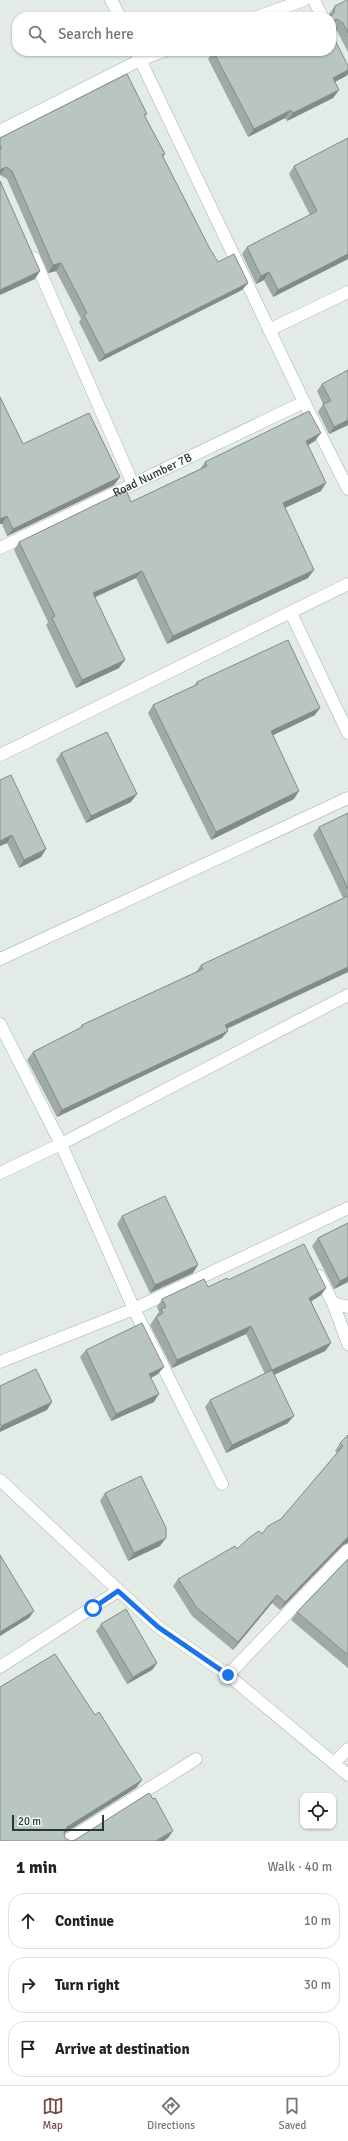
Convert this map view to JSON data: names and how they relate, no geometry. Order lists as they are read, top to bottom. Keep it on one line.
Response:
{"streets":{"street":["Road Number 7B"]},"scale_bar":"20 m","page":{"search":"Search here","scale":"20 m","heading":["1 min","Walk · 40 m"],"list":[["Continue","10 m"],["Turn right","30 m"],"Arrive at destination"],"nav":["Map","Directions","Saved"]}}
